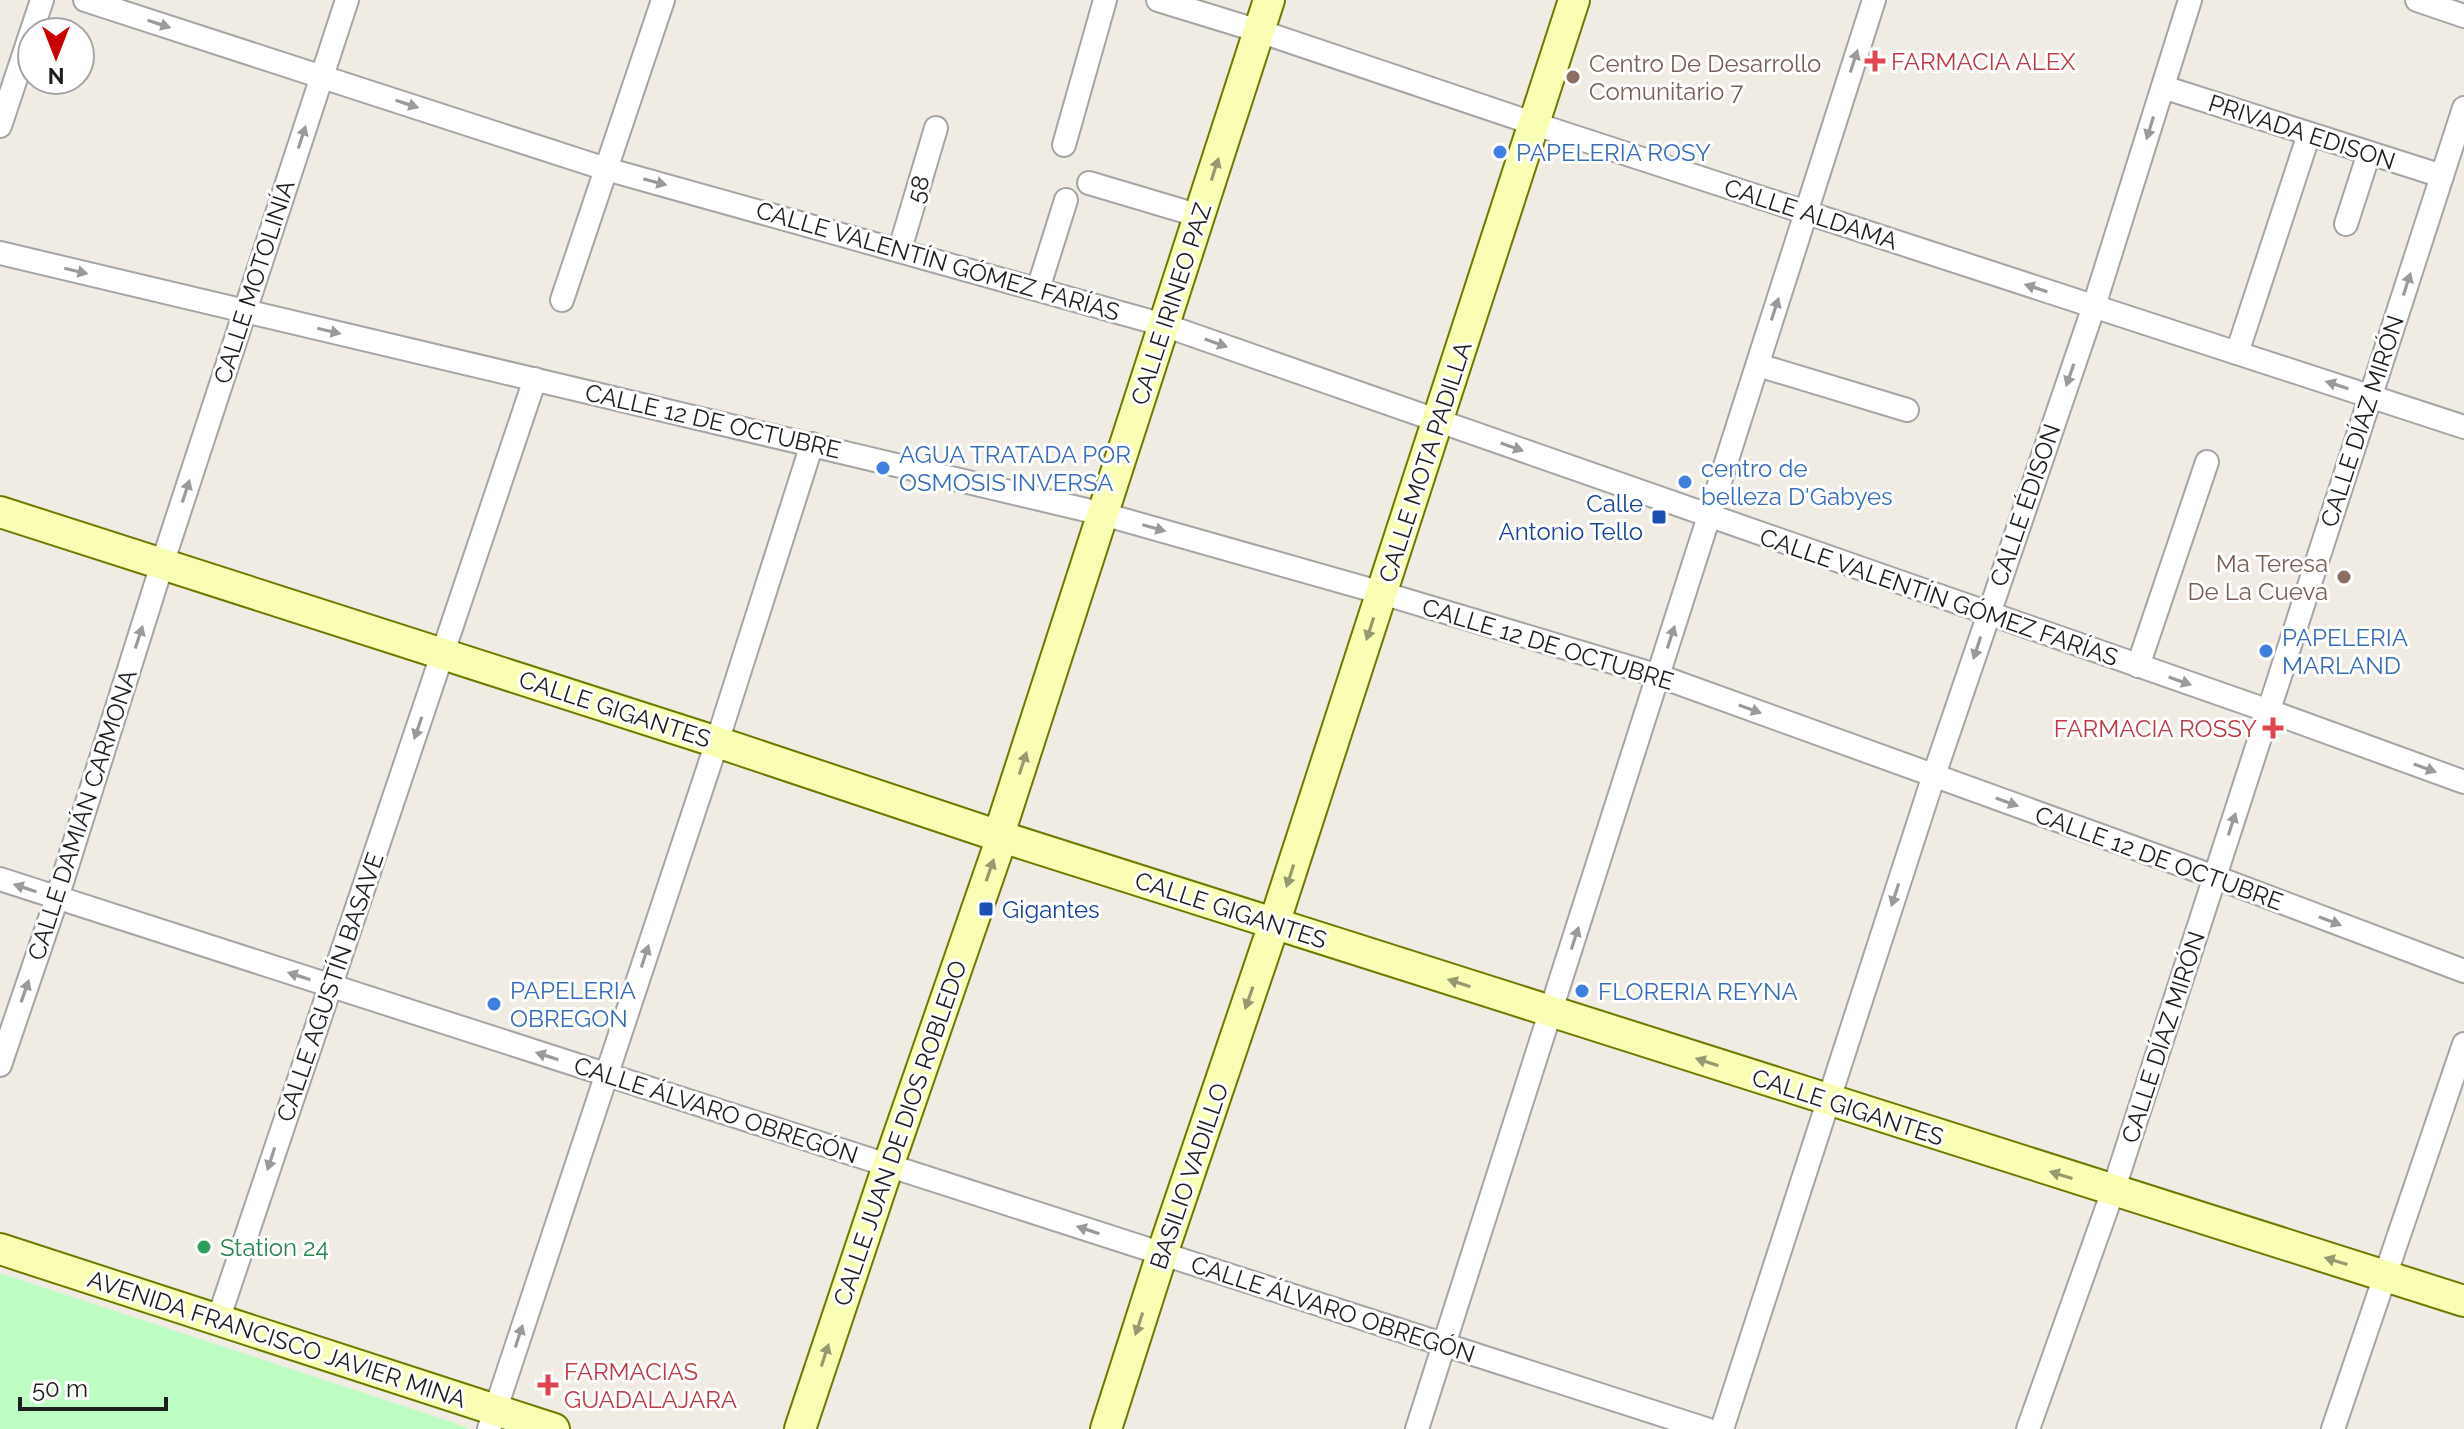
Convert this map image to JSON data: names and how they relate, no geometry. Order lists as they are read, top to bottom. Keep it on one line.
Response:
{"streets":{"main road":["CALLE IRINEO PAZ","CALLE MOTA PADILLA","CALLE GIGANTES","CALLE JUAN DE DIOS ROBLEDO","BASILIO VADILLO","AVENIDA FRANCISCO JAVIER MINA"],"street":["PRIVADA EDISON","58","CALLE ALDAMA","CALLE VALENTÍN GÓMEZ FARÍAS","CALLE MOTOLINÍA","CALLE 12 DE OCTUBRE","CALLE DÍAZ MIRÓN","CALLE ÉDISON","CALLE DAMIÁN CARMONA","CALLE AGUSTÍN BASAVE","CALLE ÁLVARO OBREGÓN"]},"crossings":[["PRIVADA EDISON","CALLE DÍAZ MIRÓN"],["PRIVADA EDISON","CALLE ÉDISON"],["58","CALLE VALENTÍN GÓMEZ FARÍAS"],["CALLE ALDAMA","CALLE IRINEO PAZ"],["CALLE ALDAMA","CALLE DÍAZ MIRÓN"],["CALLE ALDAMA","CALLE MOTA PADILLA"],["CALLE ALDAMA","CALLE ÉDISON"],["CALLE VALENTÍN GÓMEZ FARÍAS","CALLE MOTOLINÍA"],["CALLE VALENTÍN GÓMEZ FARÍAS","CALLE IRINEO PAZ"],["CALLE VALENTÍN GÓMEZ FARÍAS","CALLE DÍAZ MIRÓN"],["CALLE VALENTÍN GÓMEZ FARÍAS","CALLE MOTA PADILLA"],["CALLE VALENTÍN GÓMEZ FARÍAS","CALLE ÉDISON"],["CALLE MOTOLINÍA","CALLE 12 DE OCTUBRE"],["CALLE MOTOLINÍA","CALLE GIGANTES"],["CALLE MOTOLINÍA","CALLE DAMIÁN CARMONA"],["CALLE IRINEO PAZ","CALLE 12 DE OCTUBRE"],["CALLE IRINEO PAZ","CALLE GIGANTES"],["CALLE IRINEO PAZ","CALLE JUAN DE DIOS ROBLEDO"],["CALLE 12 DE OCTUBRE","CALLE DÍAZ MIRÓN"],["CALLE 12 DE OCTUBRE","CALLE MOTA PADILLA"],["CALLE 12 DE OCTUBRE","CALLE ÉDISON"],["CALLE 12 DE OCTUBRE","CALLE AGUSTÍN BASAVE"],["CALLE DÍAZ MIRÓN","CALLE GIGANTES"],["CALLE MOTA PADILLA","CALLE GIGANTES"],["CALLE MOTA PADILLA","BASILIO VADILLO"],["CALLE ÉDISON","CALLE GIGANTES"],["CALLE GIGANTES","CALLE DAMIÁN CARMONA"],["CALLE GIGANTES","CALLE AGUSTÍN BASAVE"],["CALLE GIGANTES","CALLE JUAN DE DIOS ROBLEDO"],["CALLE GIGANTES","BASILIO VADILLO"],["CALLE DAMIÁN CARMONA","CALLE ÁLVARO OBREGÓN"],["CALLE AGUSTÍN BASAVE","CALLE ÁLVARO OBREGÓN"],["CALLE AGUSTÍN BASAVE","AVENIDA FRANCISCO JAVIER MINA"],["CALLE ÁLVARO OBREGÓN","CALLE JUAN DE DIOS ROBLEDO"],["CALLE ÁLVARO OBREGÓN","BASILIO VADILLO"]],"one_way":["CALLE VALENTÍN GÓMEZ FARÍAS","CALLE MOTOLINÍA","CALLE IRINEO PAZ","CALLE 12 DE OCTUBRE","CALLE MOTA PADILLA","CALLE GIGANTES","CALLE DAMIÁN CARMONA","CALLE AGUSTÍN BASAVE","CALLE ÁLVARO OBREGÓN","CALLE JUAN DE DIOS ROBLEDO","BASILIO VADILLO"],"places":{"health":["FARMACIA ALEX","FARMACIA ROSSY","FARMACIAS GUADALAJARA"],"other":["Centro De Desarrollo Comunitario 7","PAPELERIA ROSY","AGUA TRATADA POR OSMOSIS INVERSA","centro de belleza D'Gabyes","Ma Teresa De La Cueva","PAPELERIA MARLAND","FLORERIA REYNA","PAPELERIA OBREGON","Station 24"],"transit":["Calle Antonio Tello","Gigantes"]},"scale_bar":"50 m","north":"bottom"}
